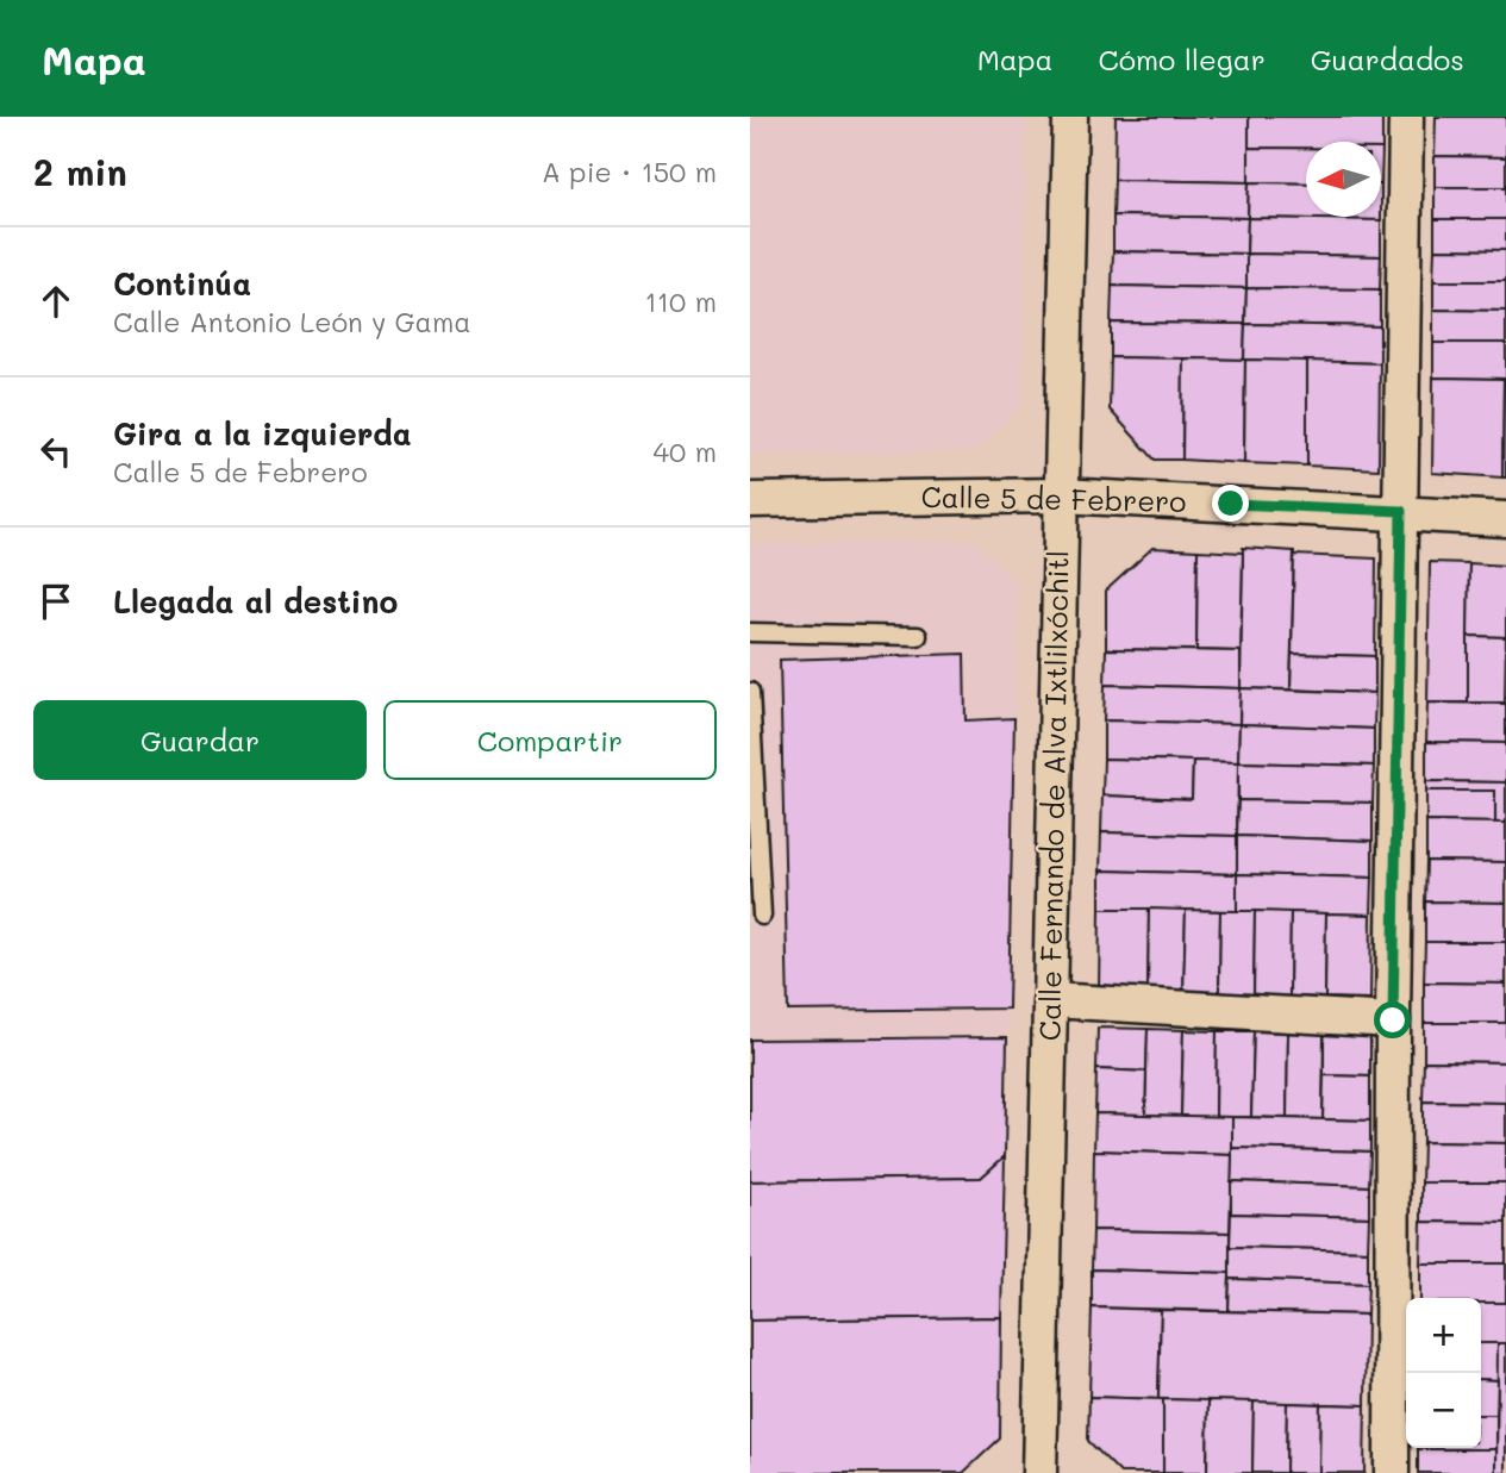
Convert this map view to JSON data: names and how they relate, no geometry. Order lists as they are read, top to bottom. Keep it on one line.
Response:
{"streets":{"street":["Calle 5 de Febrero","Calle Fernando de Alva Ixtlilxóchitl"]},"crossings":[["Calle 5 de Febrero","Calle Fernando de Alva Ixtlilxóchitl"]],"north":"left","page":{"header":"Mapa","nav":["Mapa","Cómo llegar","Guardados"],"heading":["2 min","A pie · 150 m"],"list":[["Continúa","Calle Antonio León y Gama","110 m"],["Gira a la izquierda","Calle 5 de Febrero","40 m"],"Llegada al destino"],"buttons":["Guardar","Compartir"],"map_buttons":["+","−"]}}
